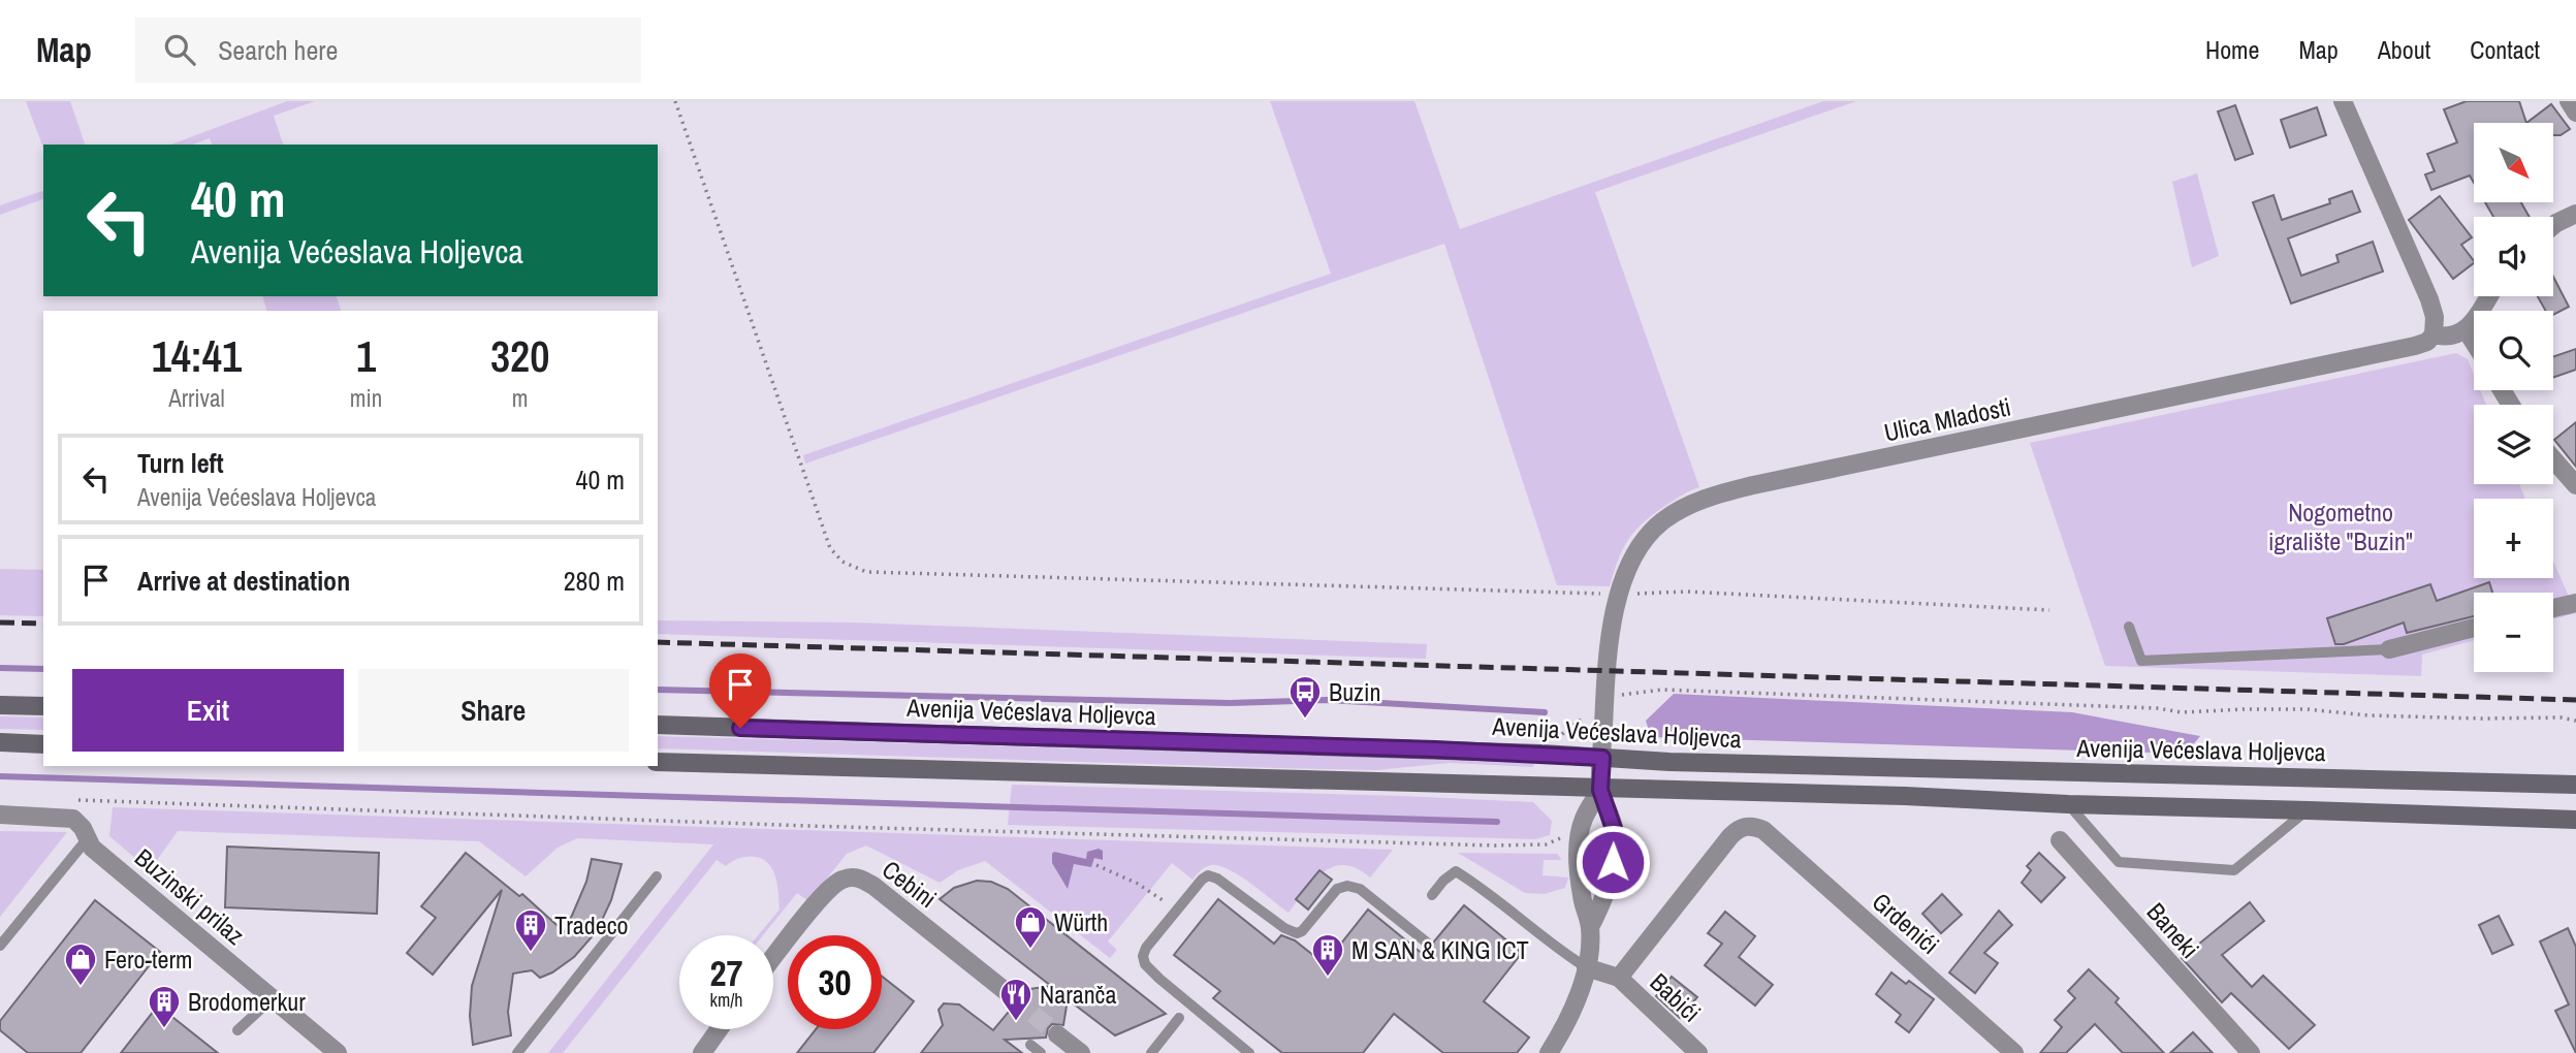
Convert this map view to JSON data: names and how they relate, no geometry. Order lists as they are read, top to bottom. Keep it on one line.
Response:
{"streets":{"main road":["Avenija Većeslava Holjevca"],"street":["Ulica Mladosti","Cebini","Buzinski prilaz","Grdenići","Baneki","Babići"]},"crossings":[["Ulica Mladosti","Avenija Većeslava Holjevca"],["Grdenići","Babići"]],"parks":["Nogometno igralište \"Buzin\""],"places":{"bus stop":["Buzin"],"shop":["Würth","Fero-term"],"building":["Tradeco","M SAN & KING ICT","Brodomerkur"],"restaurant":["Naranča"]},"north":"bottom right","page":{"header":"Map","search":"Search here","nav":["Home","Map","About","Contact"],"map_buttons":["+","−"],"turn":["40 m","Avenija Većeslava Holjevca"],"eta":["14:41","Arrival","1","min","320","m"],"list":[{"name":"Turn left","note":"Avenija Većeslava Holjevca","value":"40 m"},{"name":"Arrive at destination","value":"280 m"}],"buttons":["Exit","Share"],"speed":"27 km/h","limit":"30"}}
